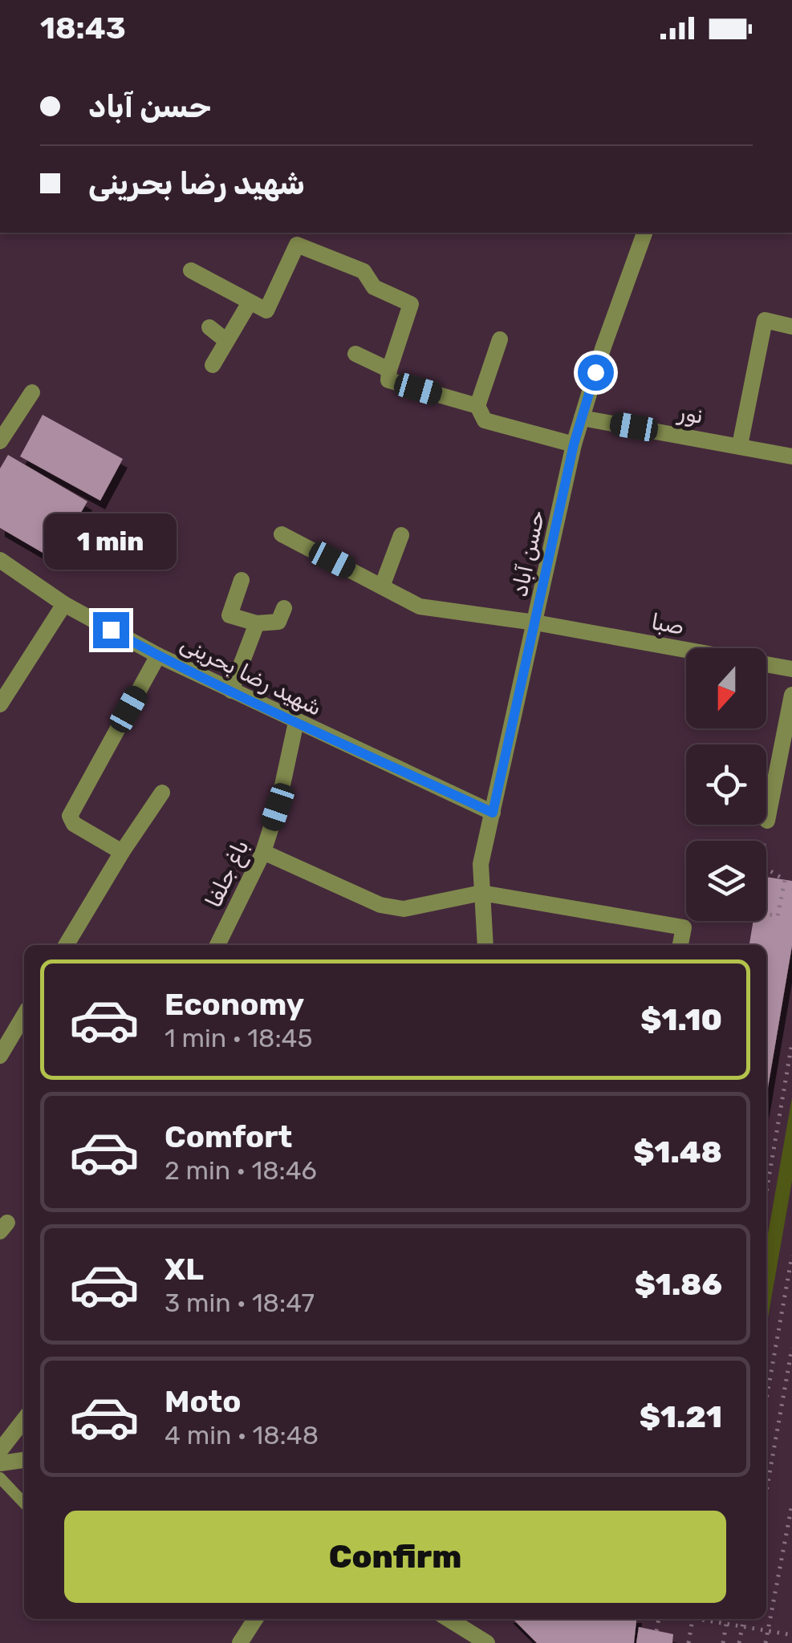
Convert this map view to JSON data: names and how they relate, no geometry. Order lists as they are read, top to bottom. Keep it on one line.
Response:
{"streets":{"street":["نور","حسن آباد","صبا","شهید رضا بحرینی","باغ جلفا"]},"crossings":[["نور","حسن آباد"],["حسن آباد","صبا"],["حسن آباد","شهید رضا بحرینی"],["شهید رضا بحرینی","باغ جلفا"]],"north":"bottom","page":{"status":"18:43","banner":["حسن آباد","شهید رضا بحرینی"],"bubble":"1 min","list":[{"name":"Economy","note":"1 min · 18:45","value":"$1.10"},{"name":"Comfort","note":"2 min · 18:46","value":"$1.48"},{"name":"XL","note":"3 min · 18:47","value":"$1.86"},{"name":"Moto","note":"4 min · 18:48","value":"$1.21"}],"buttons":"Confirm"}}
